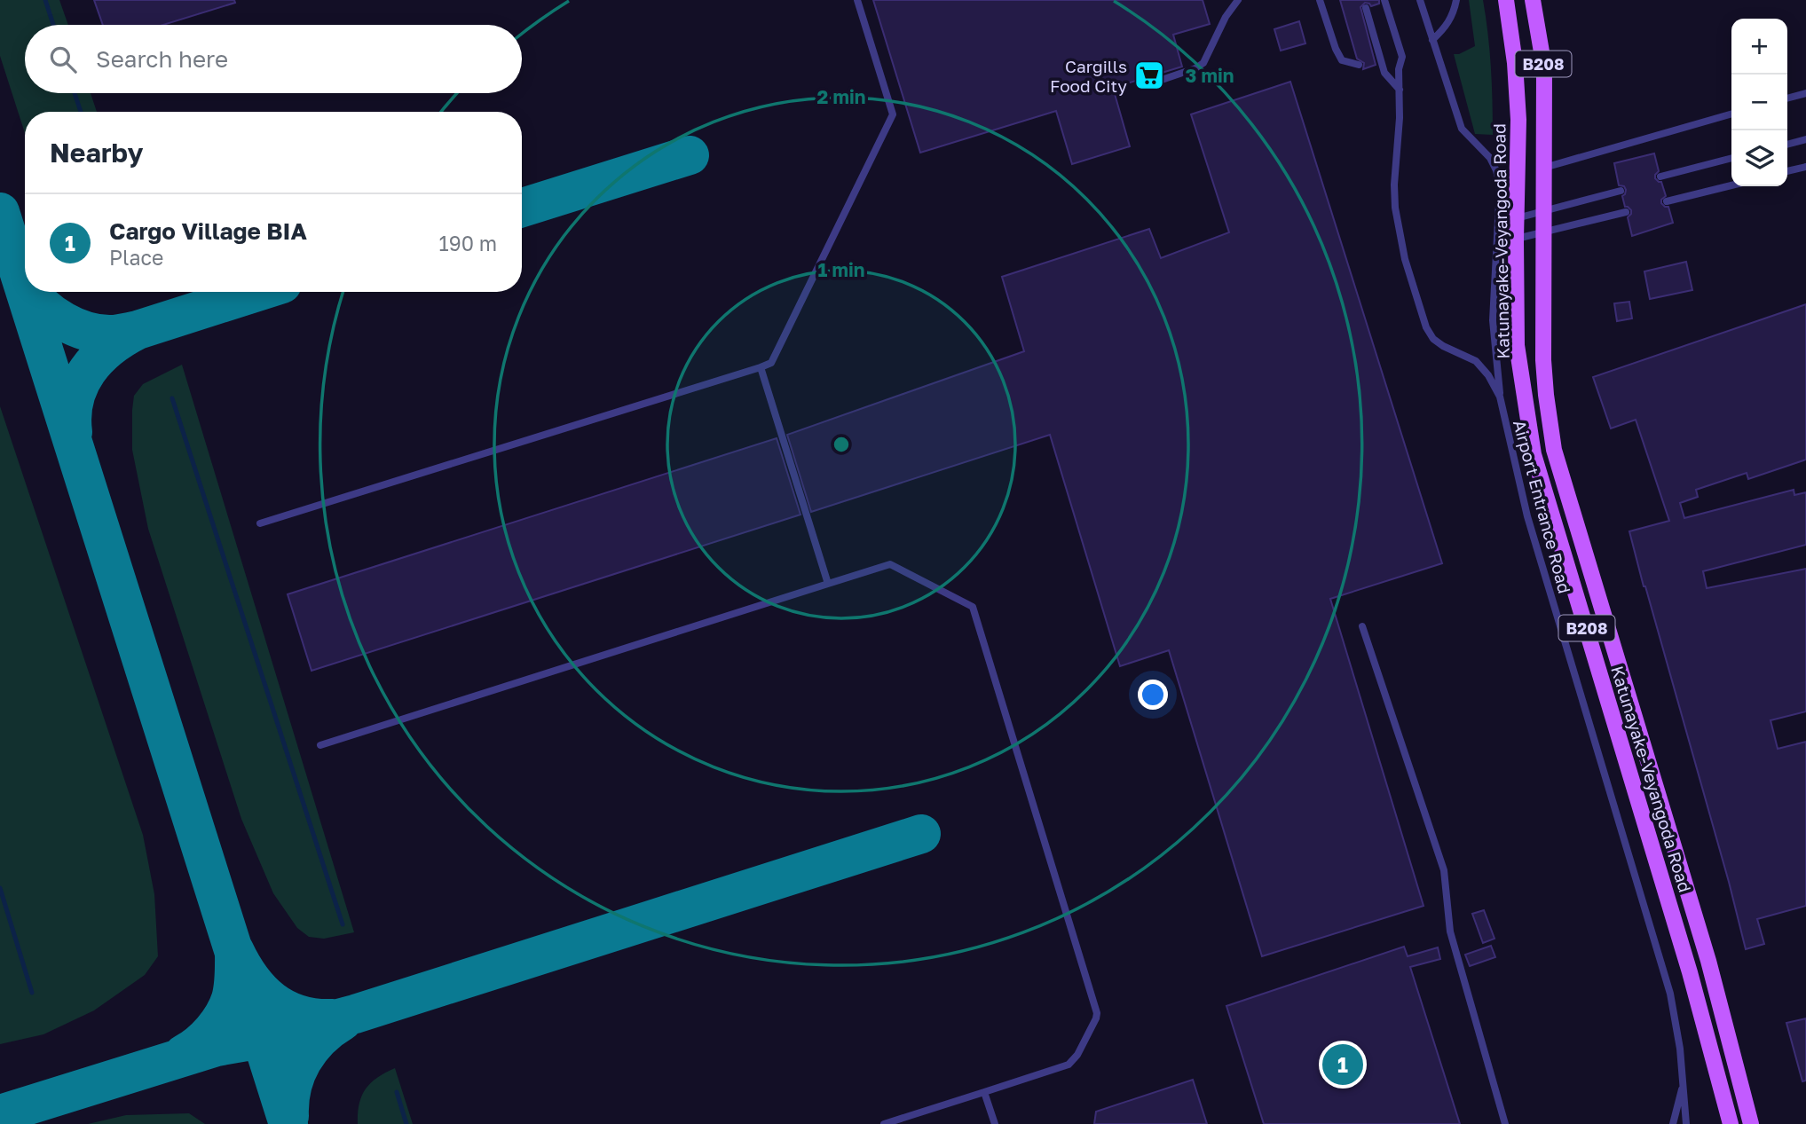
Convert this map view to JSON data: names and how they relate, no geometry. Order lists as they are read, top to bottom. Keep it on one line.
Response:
{"streets":{"main road":["B208","Katunayake-Veyangoda Road"],"lane":["Airport Entrance Road"]},"places":{"supermarket":["Cargills Food City"]},"page":{"map_buttons":["+","−"],"search":"Search here","heading":"Nearby","list":[{"mark":"1","name":"Cargo Village BIA","note":"Place","value":"190 m"}],"pins":"1"},"rings":["3 min","2 min","1 min"]}
